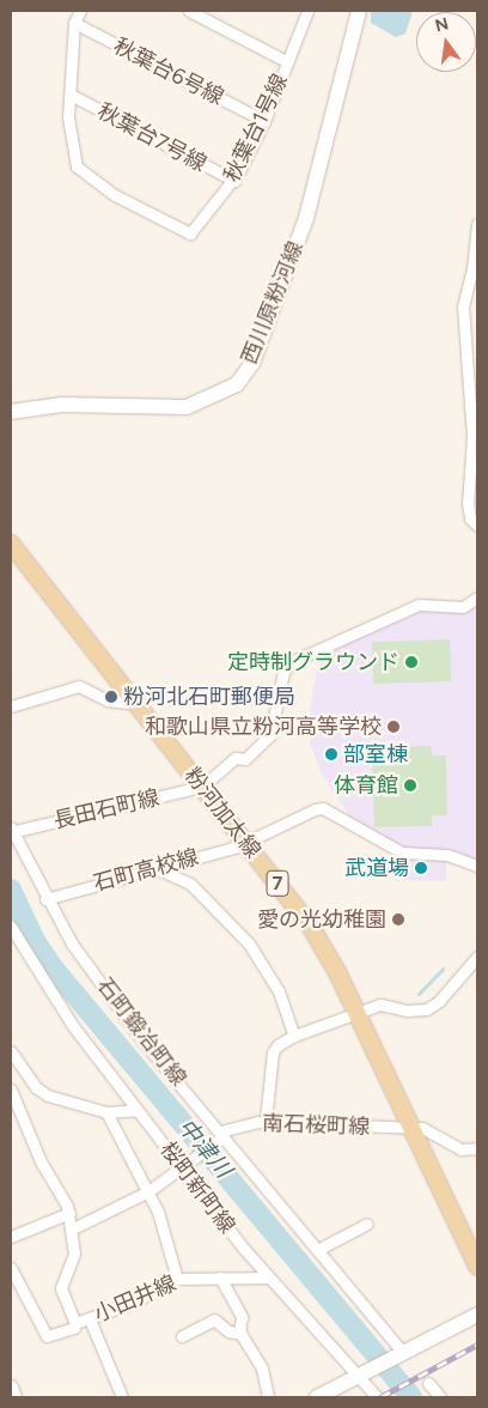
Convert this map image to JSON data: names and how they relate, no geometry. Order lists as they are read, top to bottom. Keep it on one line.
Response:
{"streets":{"main road":["西川原粉河線","粉河加太線","7"],"street":["秋葉台6号線","秋葉台1号線","秋葉台7号線","長田石町線","石町高校線","石町鍛冶町線","南石桜町線","桜町新町線","小田井線"]},"crossings":[["秋葉台6号線","秋葉台1号線"],["秋葉台1号線","秋葉台7号線"],["長田石町線","粉河加太線"],["長田石町線","石町鍛冶町線"],["粉河加太線","石町高校線"],["粉河加太線","南石桜町線"],["石町高校線","石町鍛冶町線"],["石町鍛冶町線","南石桜町線"],["南石桜町線","桜町新町線"],["南石桜町線","小田井線"],["桜町新町線","小田井線"]],"water":["中津川"],"places":["定時制グラウンド","粉河北石町郵便局","和歌山県立粉河高等学校","部室棟","体育館","武道場","愛の光幼稚園"],"north":"top"}
